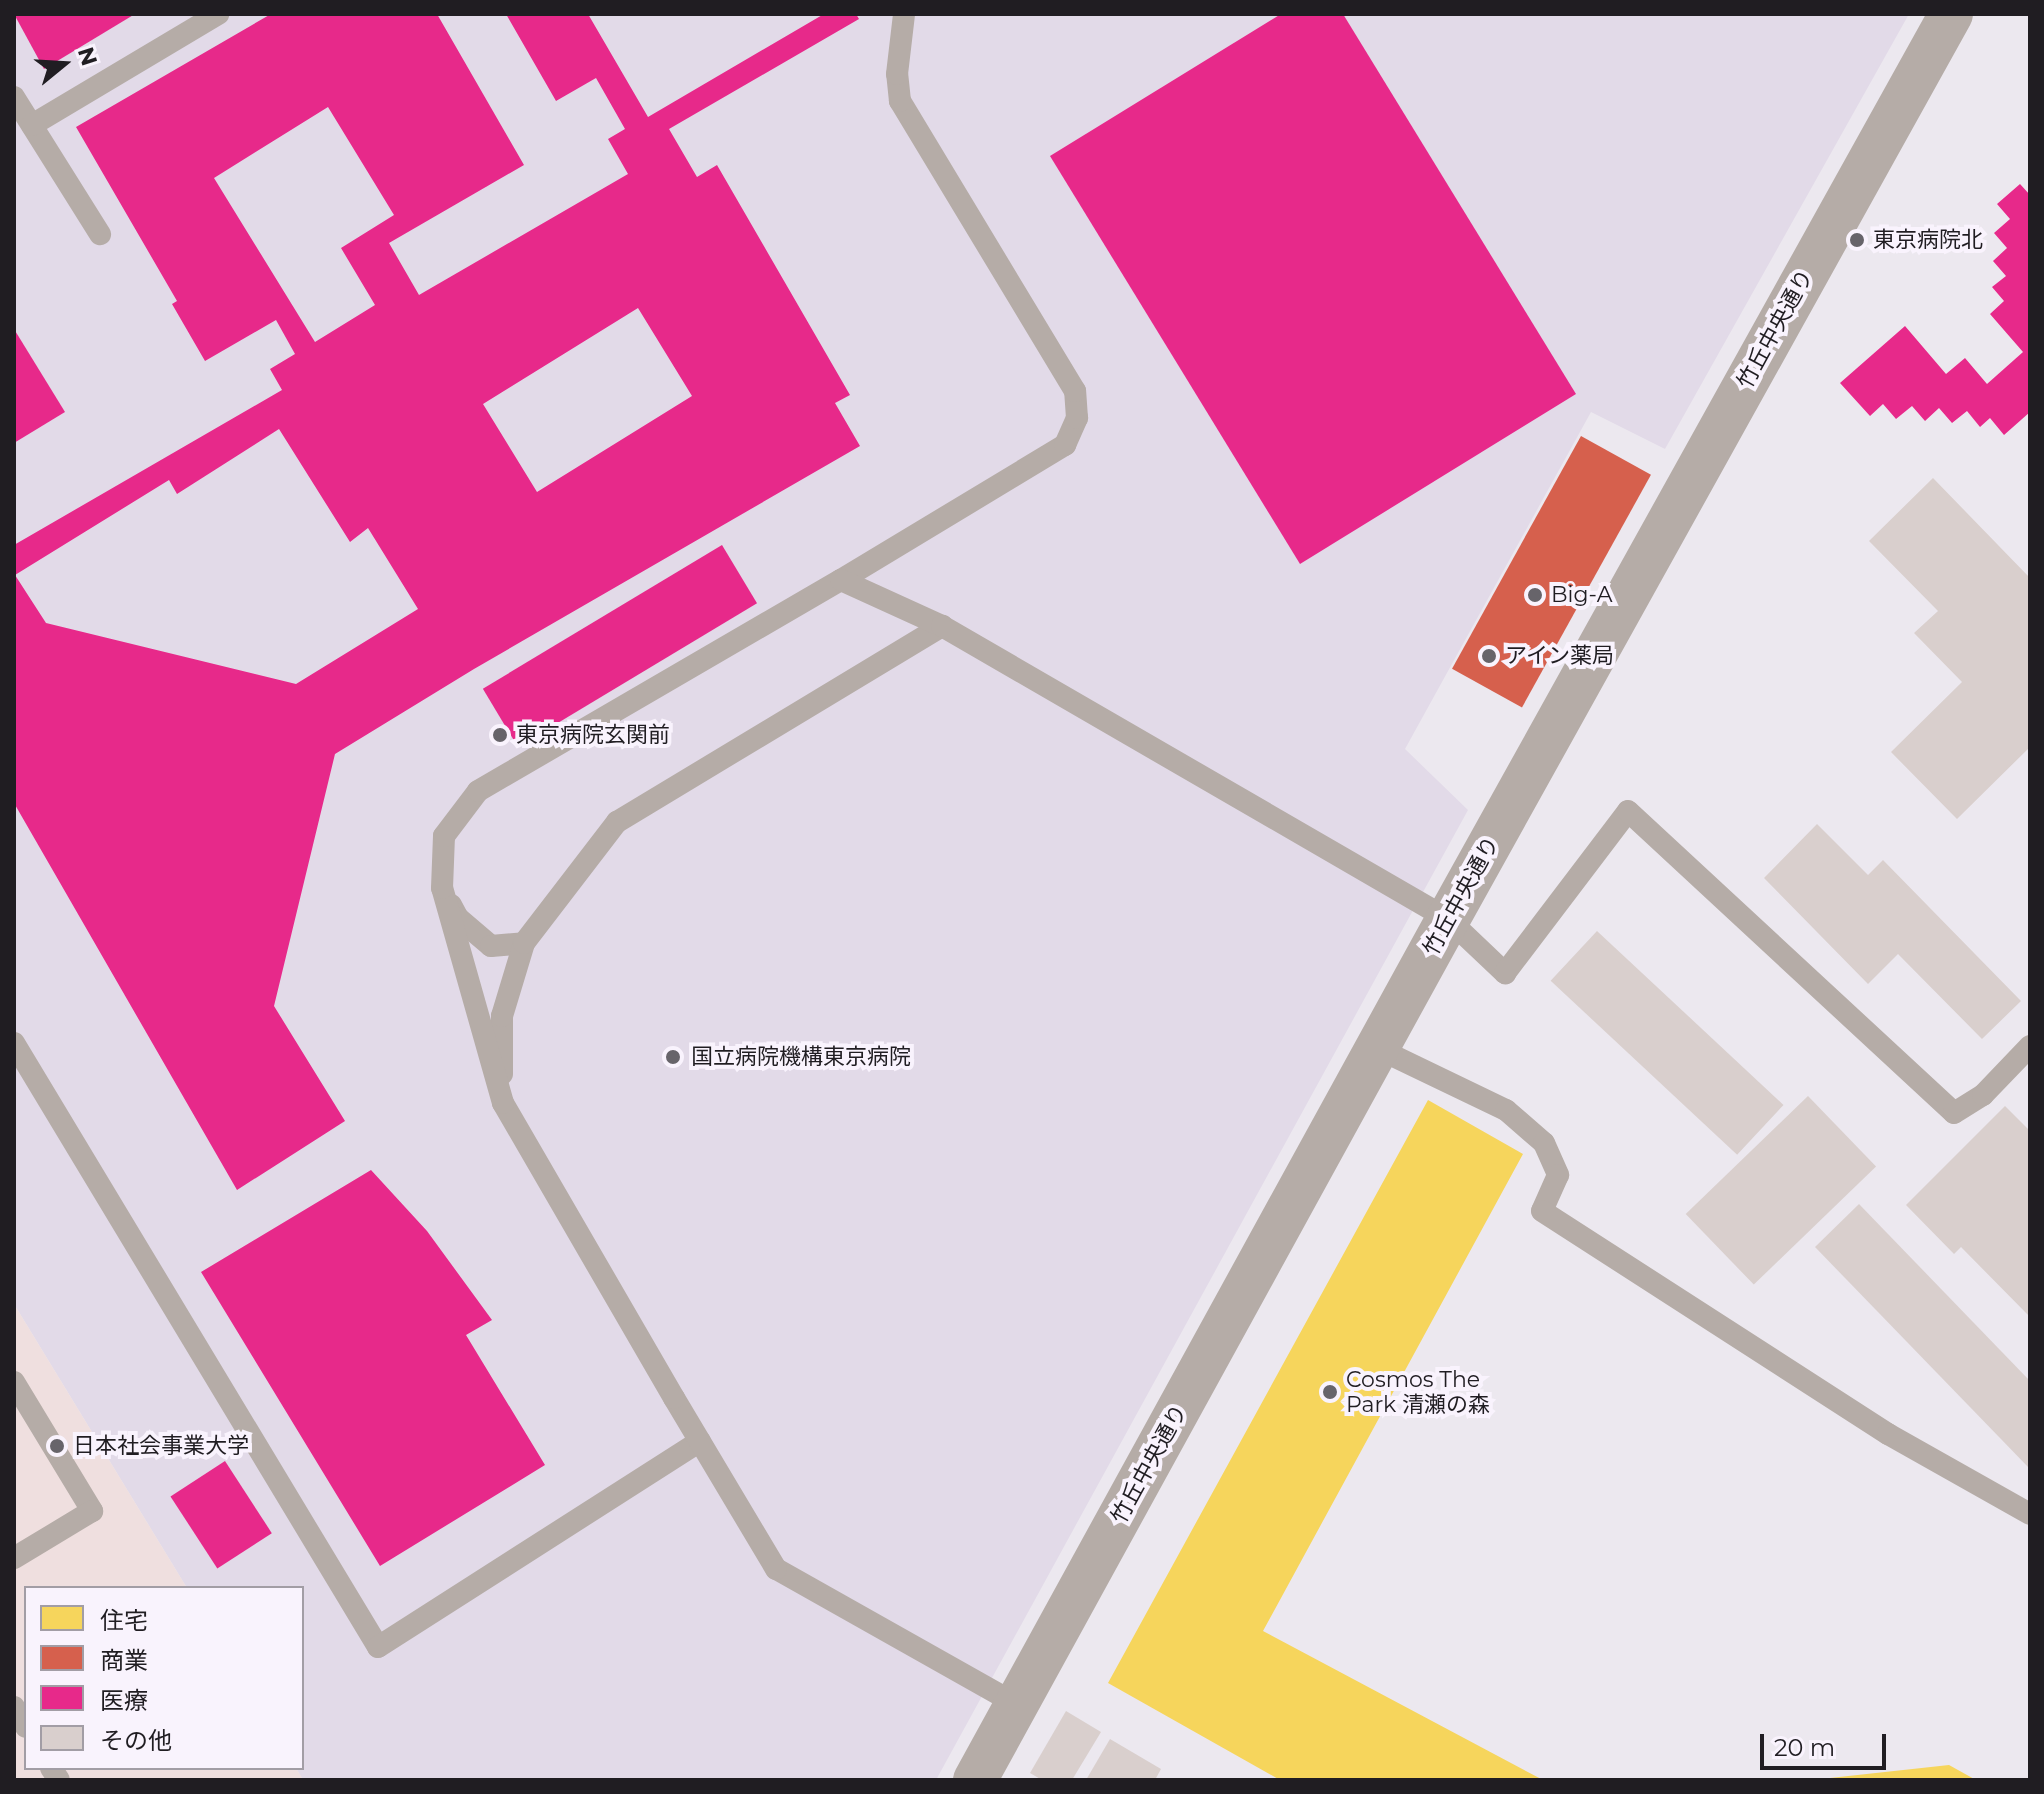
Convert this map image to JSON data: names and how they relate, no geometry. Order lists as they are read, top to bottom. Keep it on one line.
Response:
{"streets":{"street":["竹丘中央通り"]},"places":["東京病院北","Big-A","アイン薬局","東京病院玄関前","国立病院機構東京病院","Cosmos The Park 清瀬の森","日本社会事業大学"],"legend":["住宅","商業","医療","その他"],"scale_bar":"20 m","north":"right"}
